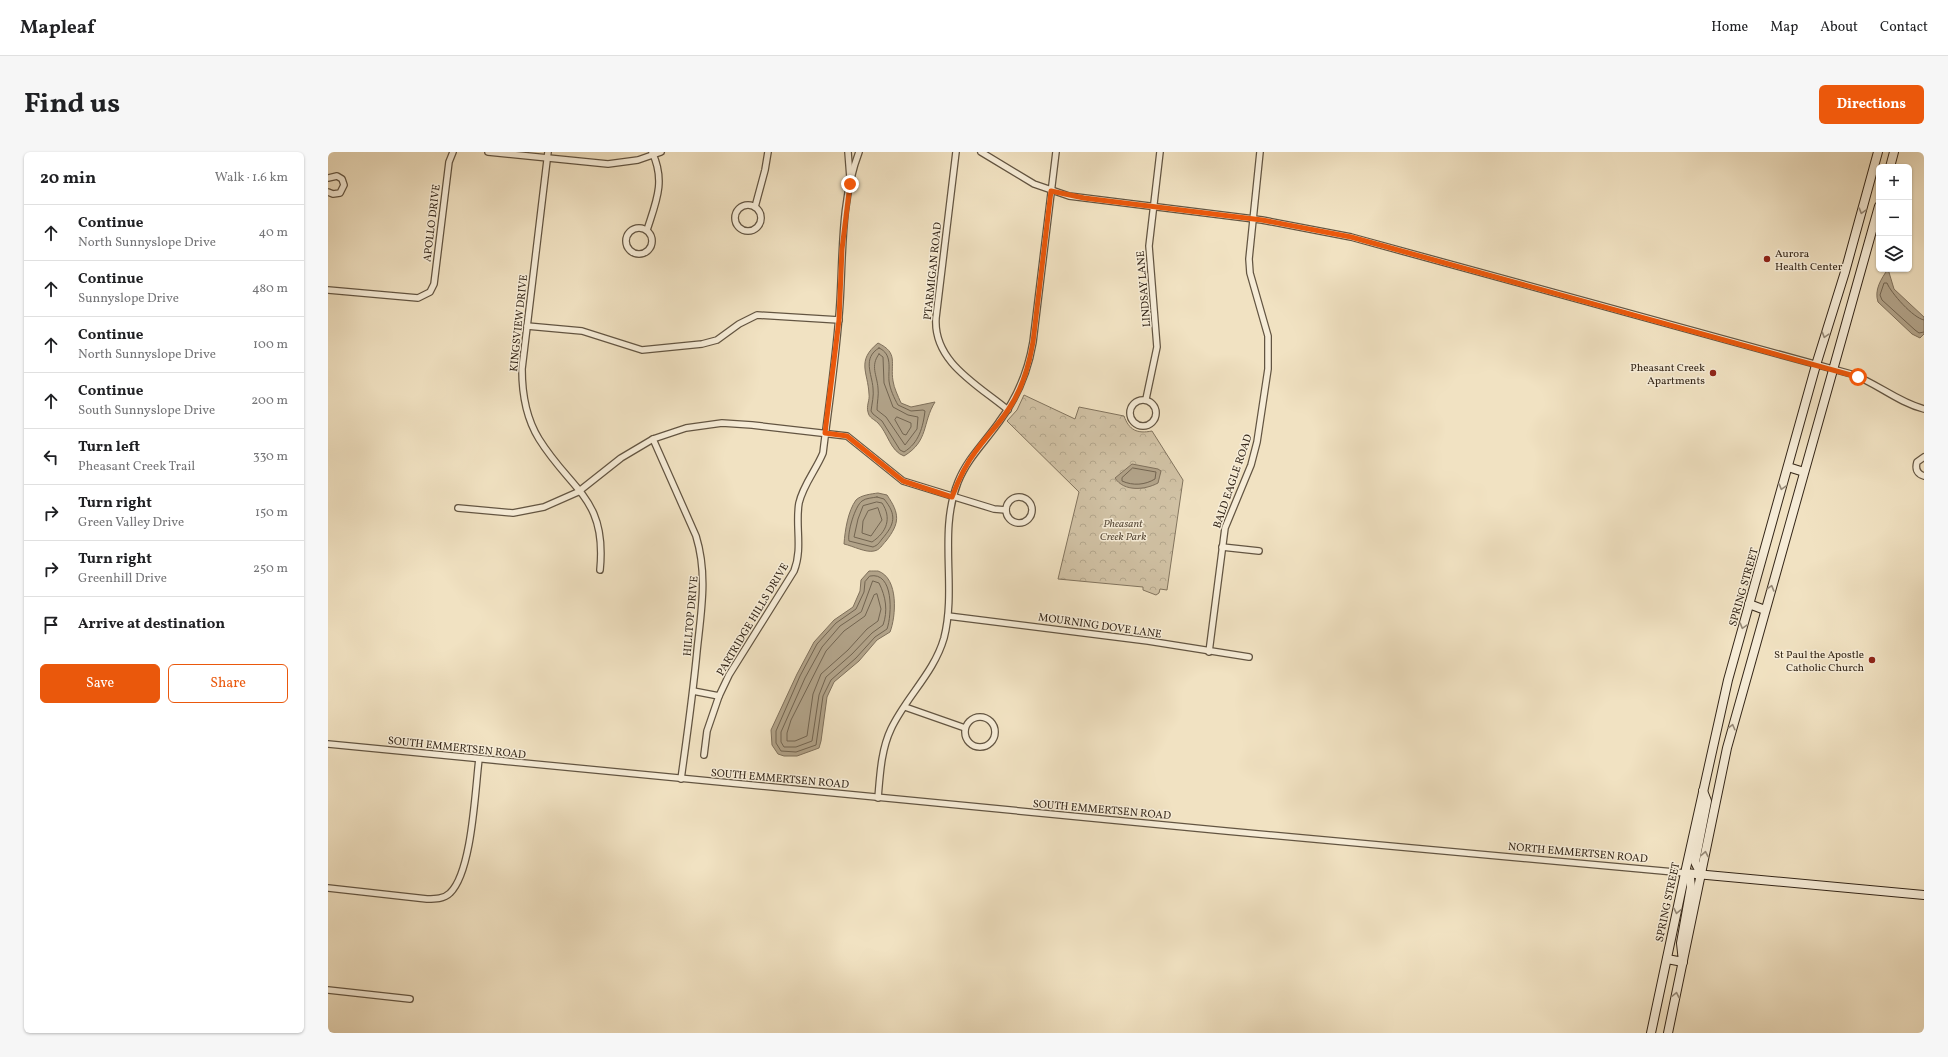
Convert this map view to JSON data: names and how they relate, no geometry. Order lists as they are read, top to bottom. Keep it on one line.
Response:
{"streets":{"main road":["SPRING STREET","NORTH EMMERTSEN ROAD"],"street":["APOLLO DRIVE","PTARMIGAN ROAD","LINDSAY LANE","KINGSVIEW DRIVE","BALD EAGLE ROAD","HILLTOP DRIVE","PARTRIDGE HILLS DRIVE","MOURNING DOVE LANE","SOUTH EMMERTSEN ROAD"]},"crossings":[["BALD EAGLE ROAD","MOURNING DOVE LANE"],["SPRING STREET","NORTH EMMERTSEN ROAD"],["HILLTOP DRIVE","SOUTH EMMERTSEN ROAD"],["SOUTH EMMERTSEN ROAD","NORTH EMMERTSEN ROAD"]],"parks":["Pheasant Creek Park"],"places":["Aurora Health Center","Pheasant Creek Apartments","St Paul the Apostle Catholic Church"],"page":{"header":"Mapleaf","nav":["Home","Map","About","Contact"],"title":"Find us","buttons":["Directions",["Save","Share"]],"heading":["20 min","Walk · 1.6 km"],"map_buttons":["+","−"],"list":[["Continue","North Sunnyslope Drive","40 m"],["Continue","Sunnyslope Drive","480 m"],["Continue","North Sunnyslope Drive","100 m"],["Continue","South Sunnyslope Drive","200 m"],["Turn left","Pheasant Creek Trail","330 m"],["Turn right","Green Valley Drive","150 m"],["Turn right","Greenhill Drive","250 m"],"Arrive at destination"]}}
